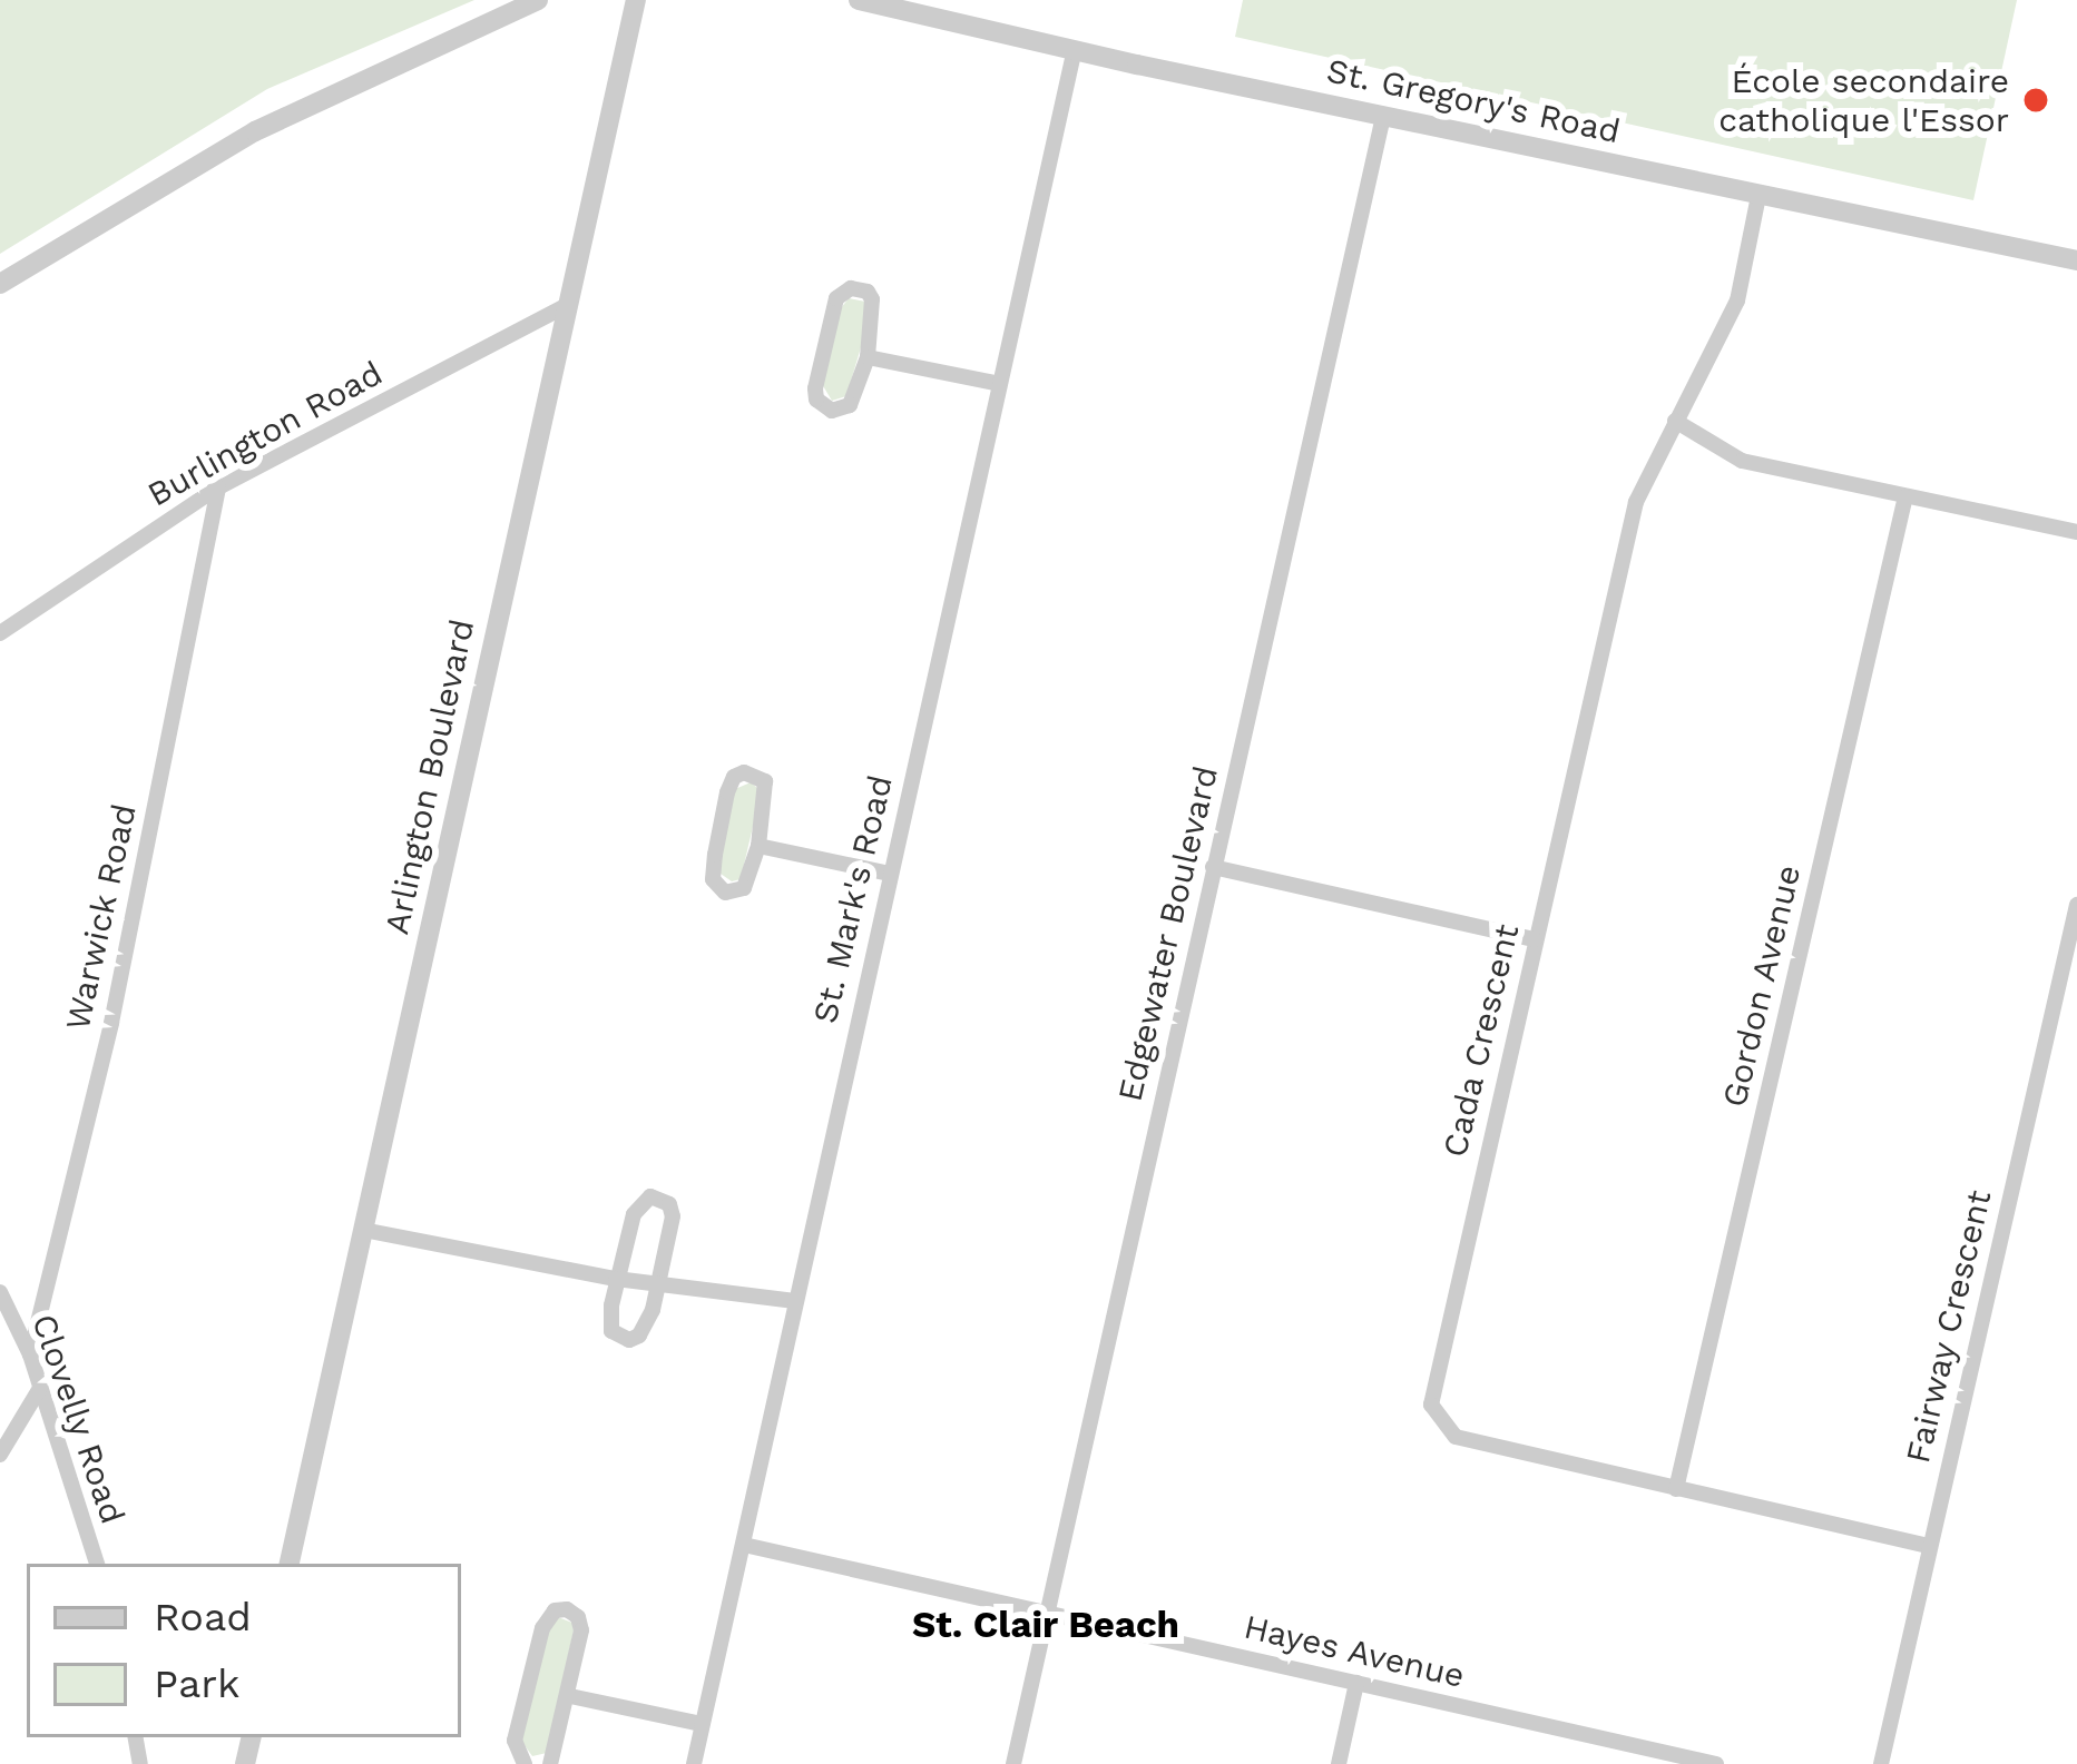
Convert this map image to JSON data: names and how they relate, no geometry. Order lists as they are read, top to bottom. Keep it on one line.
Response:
{"streets":{"street":["St. Gregory's Road","Burlington Road","Arlington Boulevard","St. Mark's Road","Warwick Road","Edgewater Boulevard","Gordon Avenue","Cada Crescent","Fairway Crescent","Clovelly Road","Hayes Avenue"]},"crossings":[["St. Gregory's Road","St. Mark's Road"],["St. Gregory's Road","Edgewater Boulevard"],["St. Gregory's Road","Cada Crescent"],["Burlington Road","Arlington Boulevard"],["Burlington Road","Warwick Road"],["St. Mark's Road","Hayes Avenue"],["Warwick Road","Clovelly Road"],["Edgewater Boulevard","Hayes Avenue"],["Gordon Avenue","Cada Crescent"],["Cada Crescent","Fairway Crescent"]],"districts":["St. Clair Beach"],"places":["École secondaire catholique l'Essor"],"legend":["Road","Park"]}
